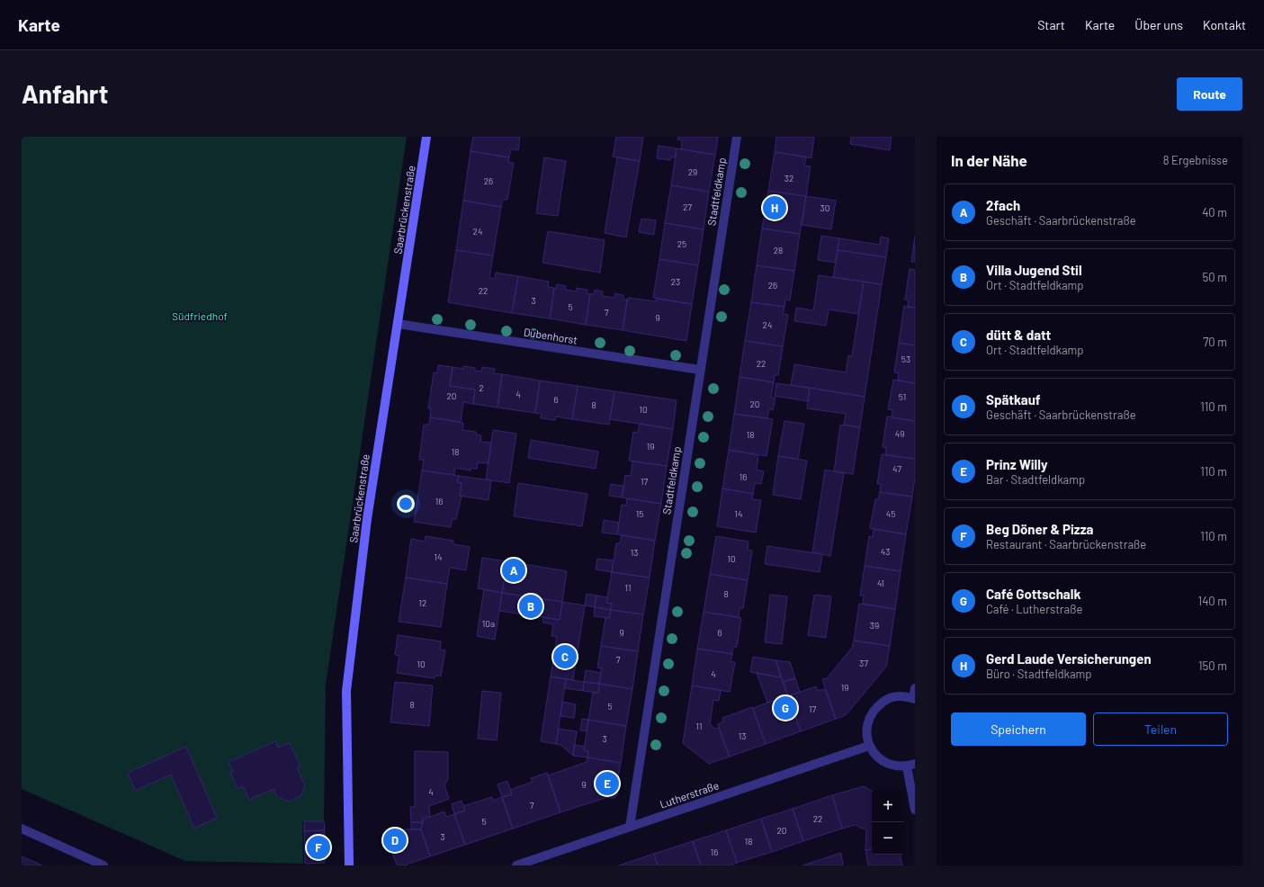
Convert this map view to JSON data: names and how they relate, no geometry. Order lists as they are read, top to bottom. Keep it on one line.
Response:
{"streets":{"street":["Stadtfeldkamp","Saarbrückenstraße","Dubenhorst","Lutherstraße"]},"crossings":[["Stadtfeldkamp","Dubenhorst"],["Stadtfeldkamp","Lutherstraße"],["Saarbrückenstraße","Dubenhorst"]],"parks":["Südfriedhof"],"house_numbers":["29","32","26","27","30","24","25","28","23","26","22","3","5","7","9","24","53","22","2","4","20","51","6","20","8","10","49","18","19","18","47","16","17","16","15","14","45","43","13","14","10","41","11","8","12","10a","39","9","6","7","37","10","4","19","8","5","17","11","13","3","9","4","7","22","5","20","3","18","16"],"page":{"header":"Karte","nav":["Start","Karte","Über uns","Kontakt"],"buttons":["Route",["Speichern","Teilen"]],"title":"Anfahrt","heading":["In der Nähe","8 Ergebnisse"],"list":[{"mark":"A","name":"2fach","note":"Geschäft · Saarbrückenstraße","value":"40 m"},{"mark":"B","name":"Villa Jugend Stil","note":"Ort · Stadtfeldkamp","value":"50 m"},{"mark":"C","name":"dütt & datt","note":"Ort · Stadtfeldkamp","value":"70 m"},{"mark":"D","name":"Spätkauf","note":"Geschäft · Saarbrückenstraße","value":"110 m"},{"mark":"E","name":"Prinz Willy","note":"Bar · Stadtfeldkamp","value":"110 m"},{"mark":"F","name":"Beg Döner & Pizza","note":"Restaurant · Saarbrückenstraße","value":"110 m"},{"mark":"G","name":"Café Gottschalk","note":"Café · Lutherstraße","value":"140 m"},{"mark":"H","name":"Gerd Laude Versicherungen","note":"Büro · Stadtfeldkamp","value":"150 m"}],"pins":["H","A","B","C","G","E","D","F"],"map_buttons":["+","−"]}}
